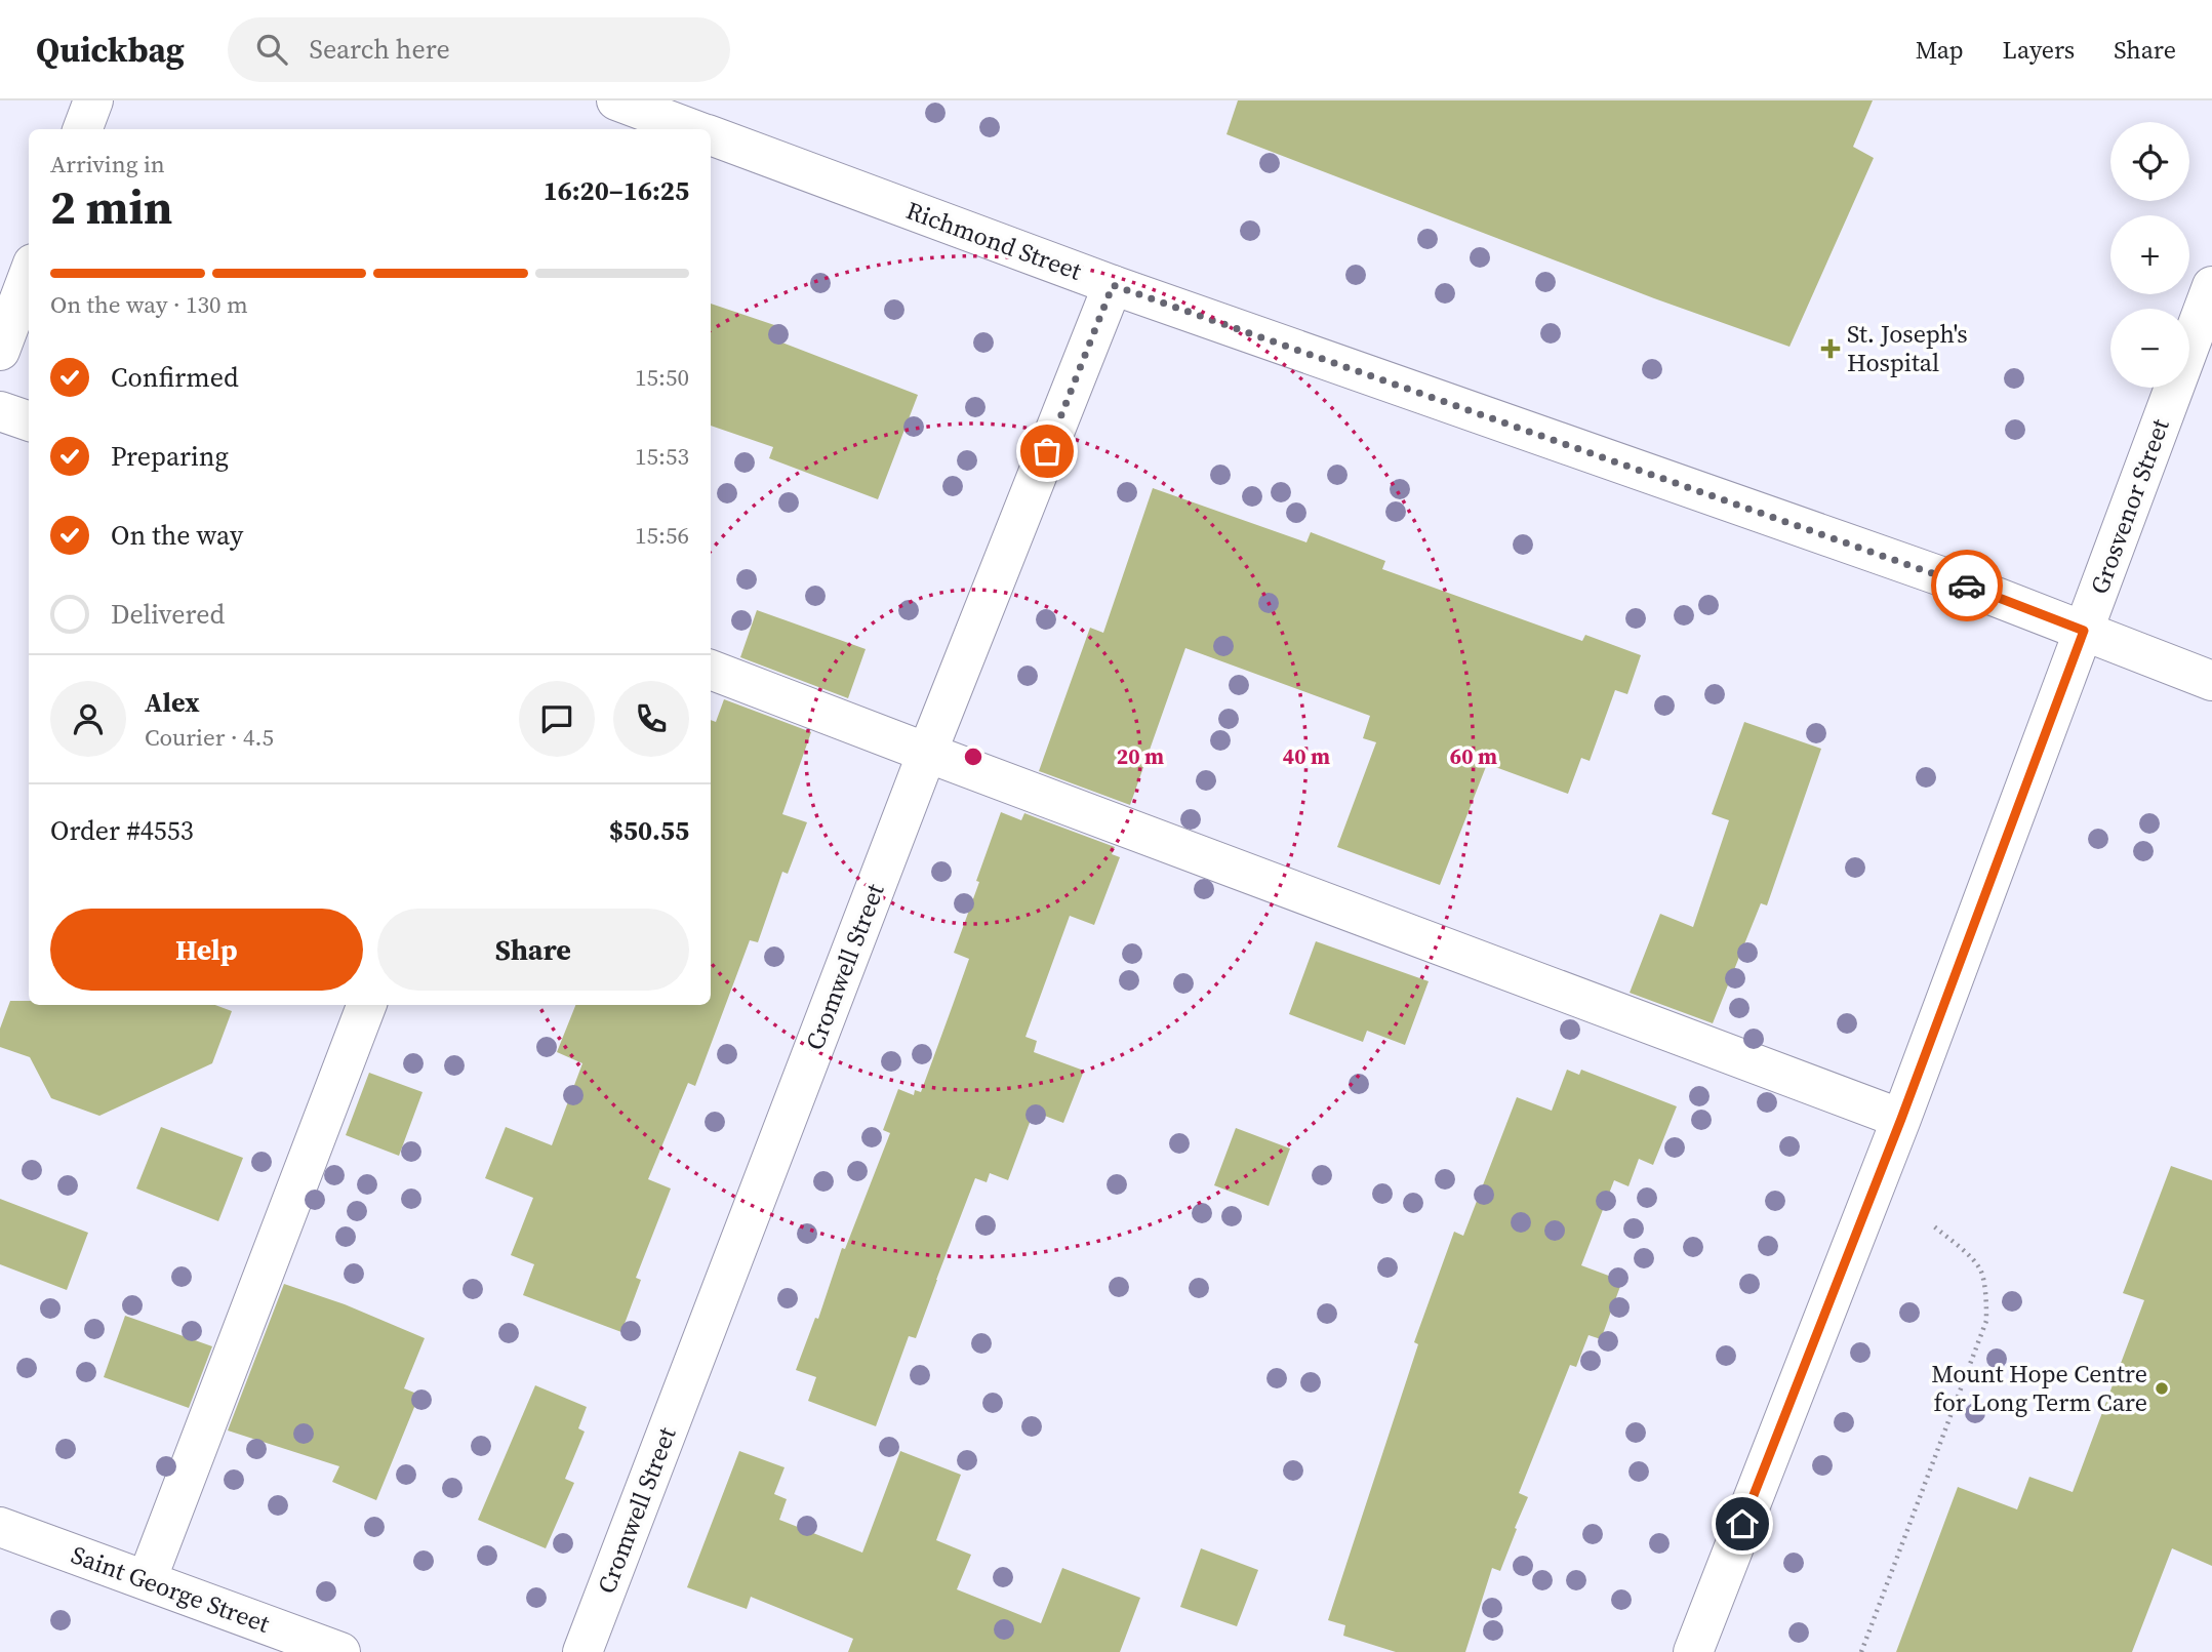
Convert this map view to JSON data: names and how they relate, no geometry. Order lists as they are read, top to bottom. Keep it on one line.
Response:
{"streets":{"street":["Richmond Street","Grosvenor Street","Cromwell Street","Saint George Street"]},"crossings":[["Richmond Street","Grosvenor Street"],["Richmond Street","Cromwell Street"]],"places":{"health":["St. Joseph's Hospital"],"other":["Mount Hope Centre for Long Term Care"]},"page":{"header":"Quickbag","search":"Search here","nav":["Map","Layers","Share"],"map_buttons":["+","−"],"heading":["2 min","Arriving in","16:20–16:25"],"panel":["Alex","Courier · 4.5","Order #4553","$50.55"],"bar":"On the way · 130 m","list":[["Confirmed","15:50"],["Preparing","15:53"],["On the way","15:56"],"Delivered"],"buttons":["Help","Share"]},"rings":["20 m","40 m","60 m"]}
